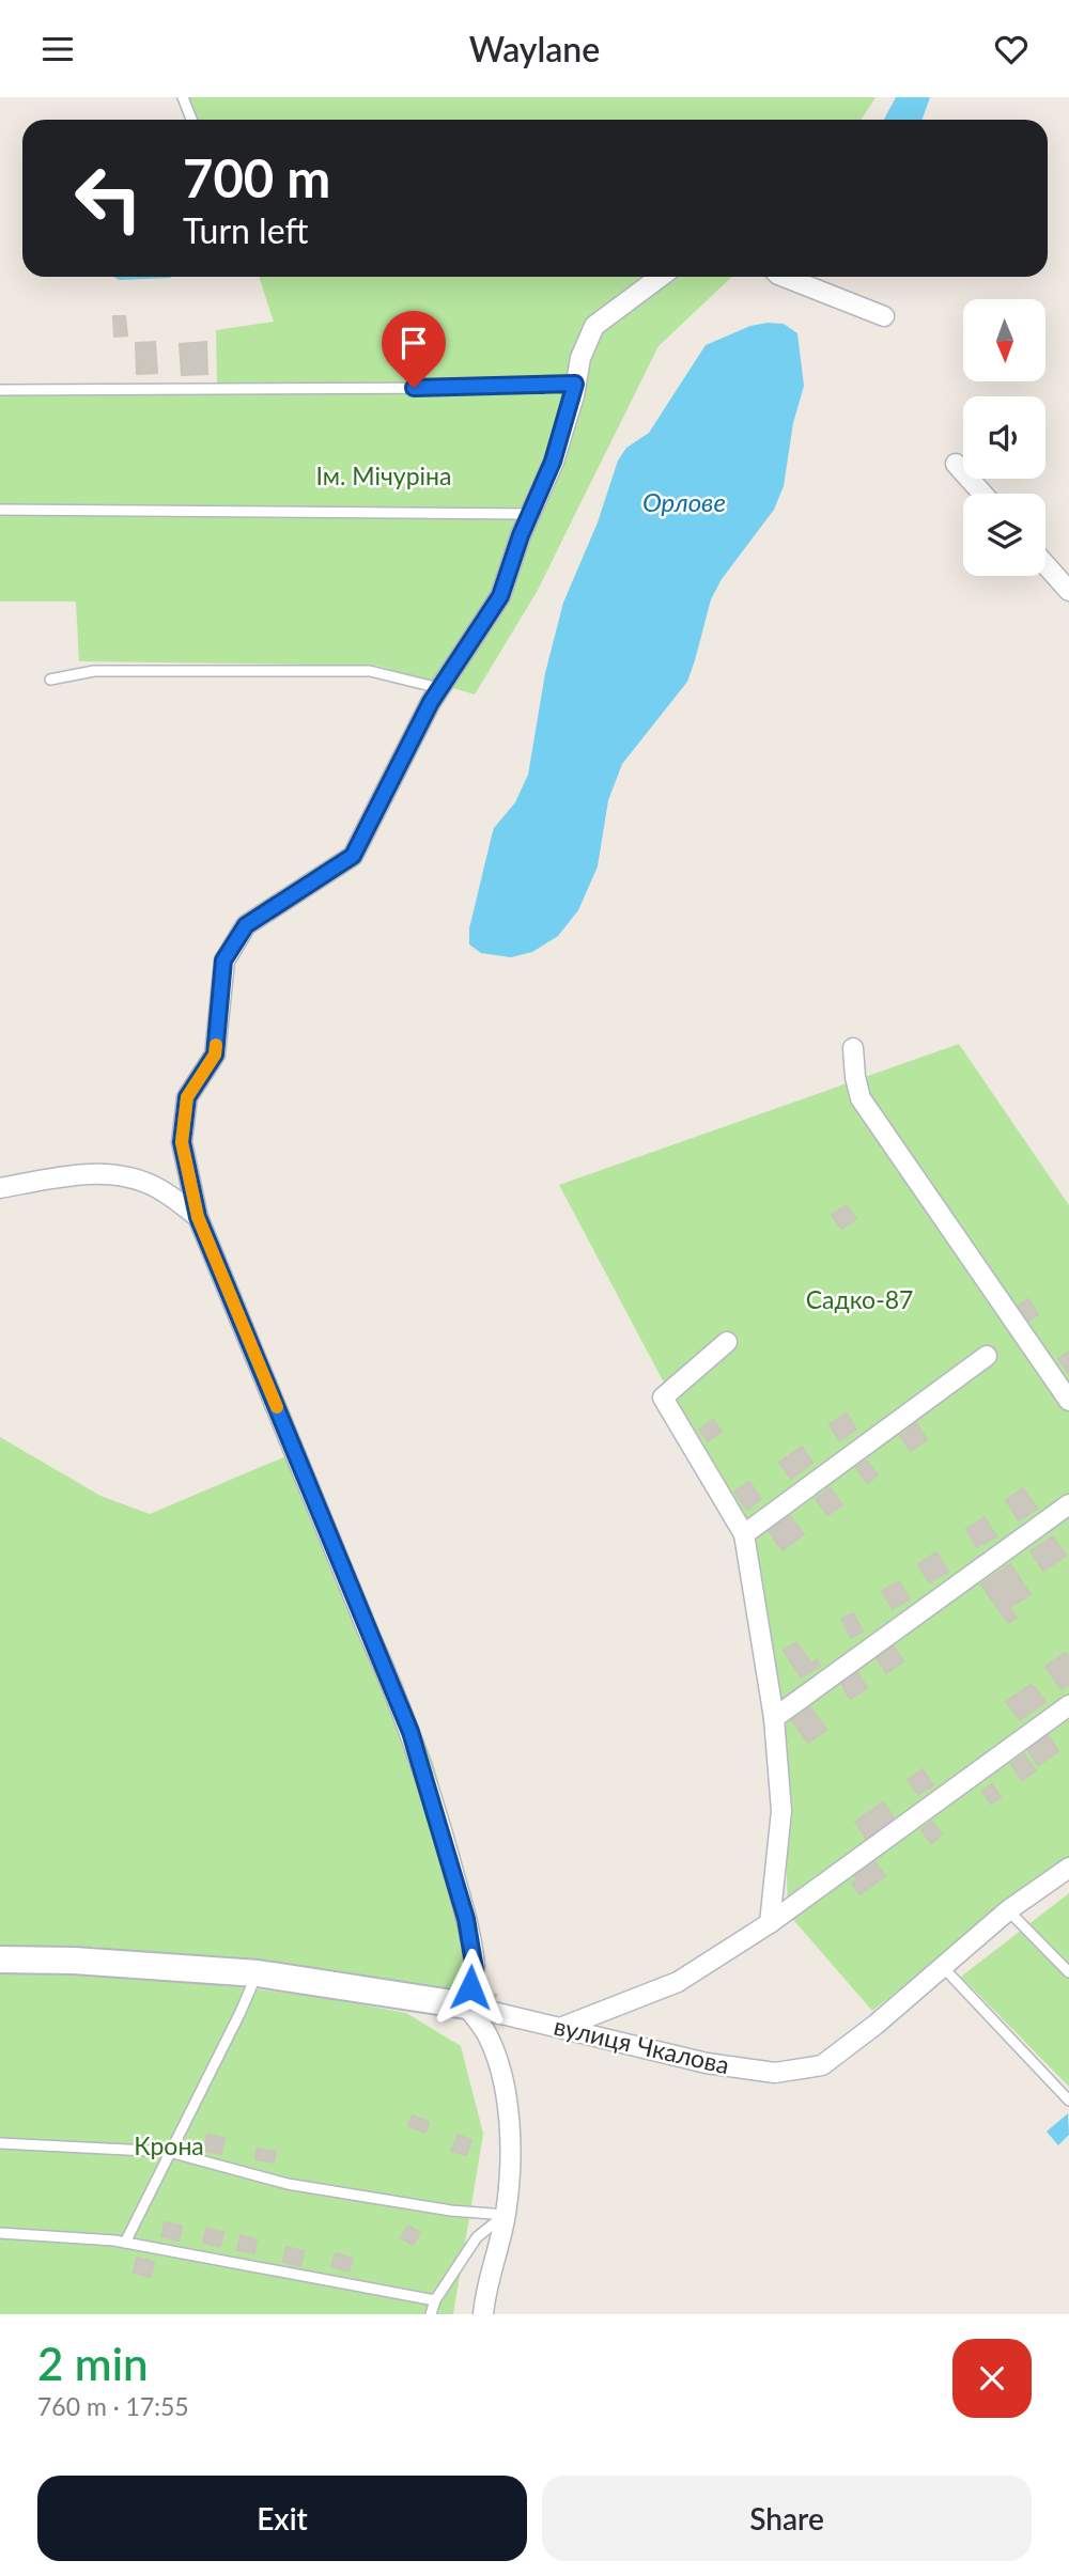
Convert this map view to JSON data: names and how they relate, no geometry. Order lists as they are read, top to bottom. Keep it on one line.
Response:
{"streets":{"street":["вулиця Чкалова"]},"water":["Орлове"],"parks":["Ім. Мічуріна","Садко-87","Крона"],"north":"bottom","page":{"header":"Waylane","turn":["700 m","Turn left"],"heading":["2 min","760 m · 17:55"],"buttons":["Exit","Share"]}}
